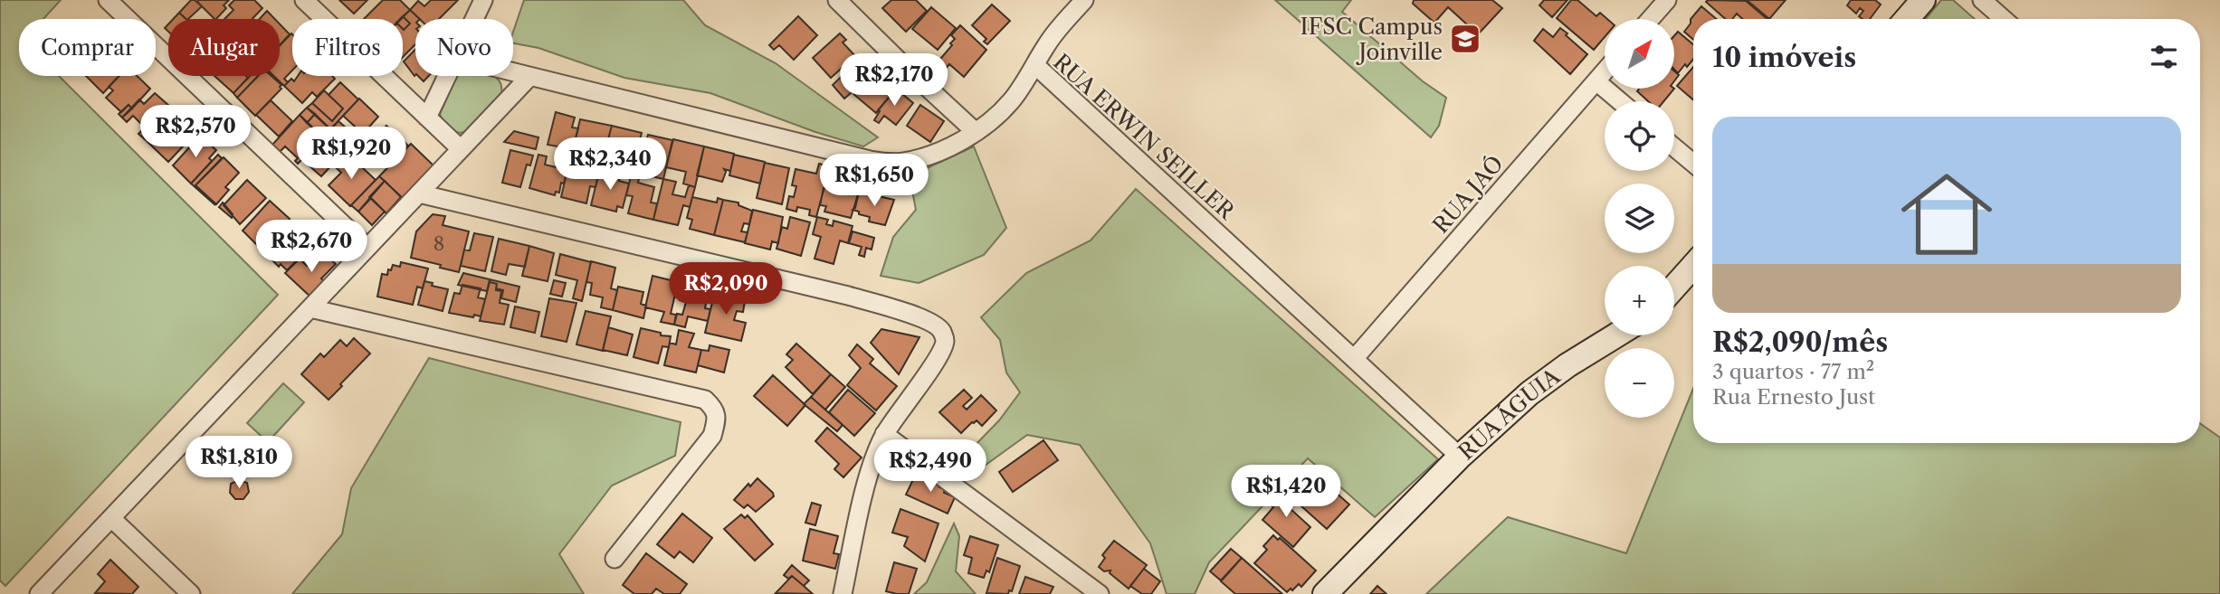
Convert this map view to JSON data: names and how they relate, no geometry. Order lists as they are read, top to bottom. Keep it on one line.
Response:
{"streets":{"street":["RUA ERWIN SEILLER","RUA JAÓ","RUA ÁGUIA"]},"crossings":[["RUA ERWIN SEILLER","RUA JAÓ"],["RUA ERWIN SEILLER","RUA ÁGUIA"]],"places":{"school or university":["IFSC Campus Joinville"]},"house_numbers":["8"],"north":"top right","page":{"map_buttons":["+","−"],"chip":["Comprar","Alugar","Filtros","Novo"],"heading":"10 imóveis","price":["R$2,170","R$2,570","R$1,920","R$2,340","R$1,650","R$2,670","R$2,090","R$1,810","R$2,490","R$1,420"],"list":[{"name":"R$2,090/mês","note":"3 quartos · 77 m² · Rua Ernesto Just"}]}}
